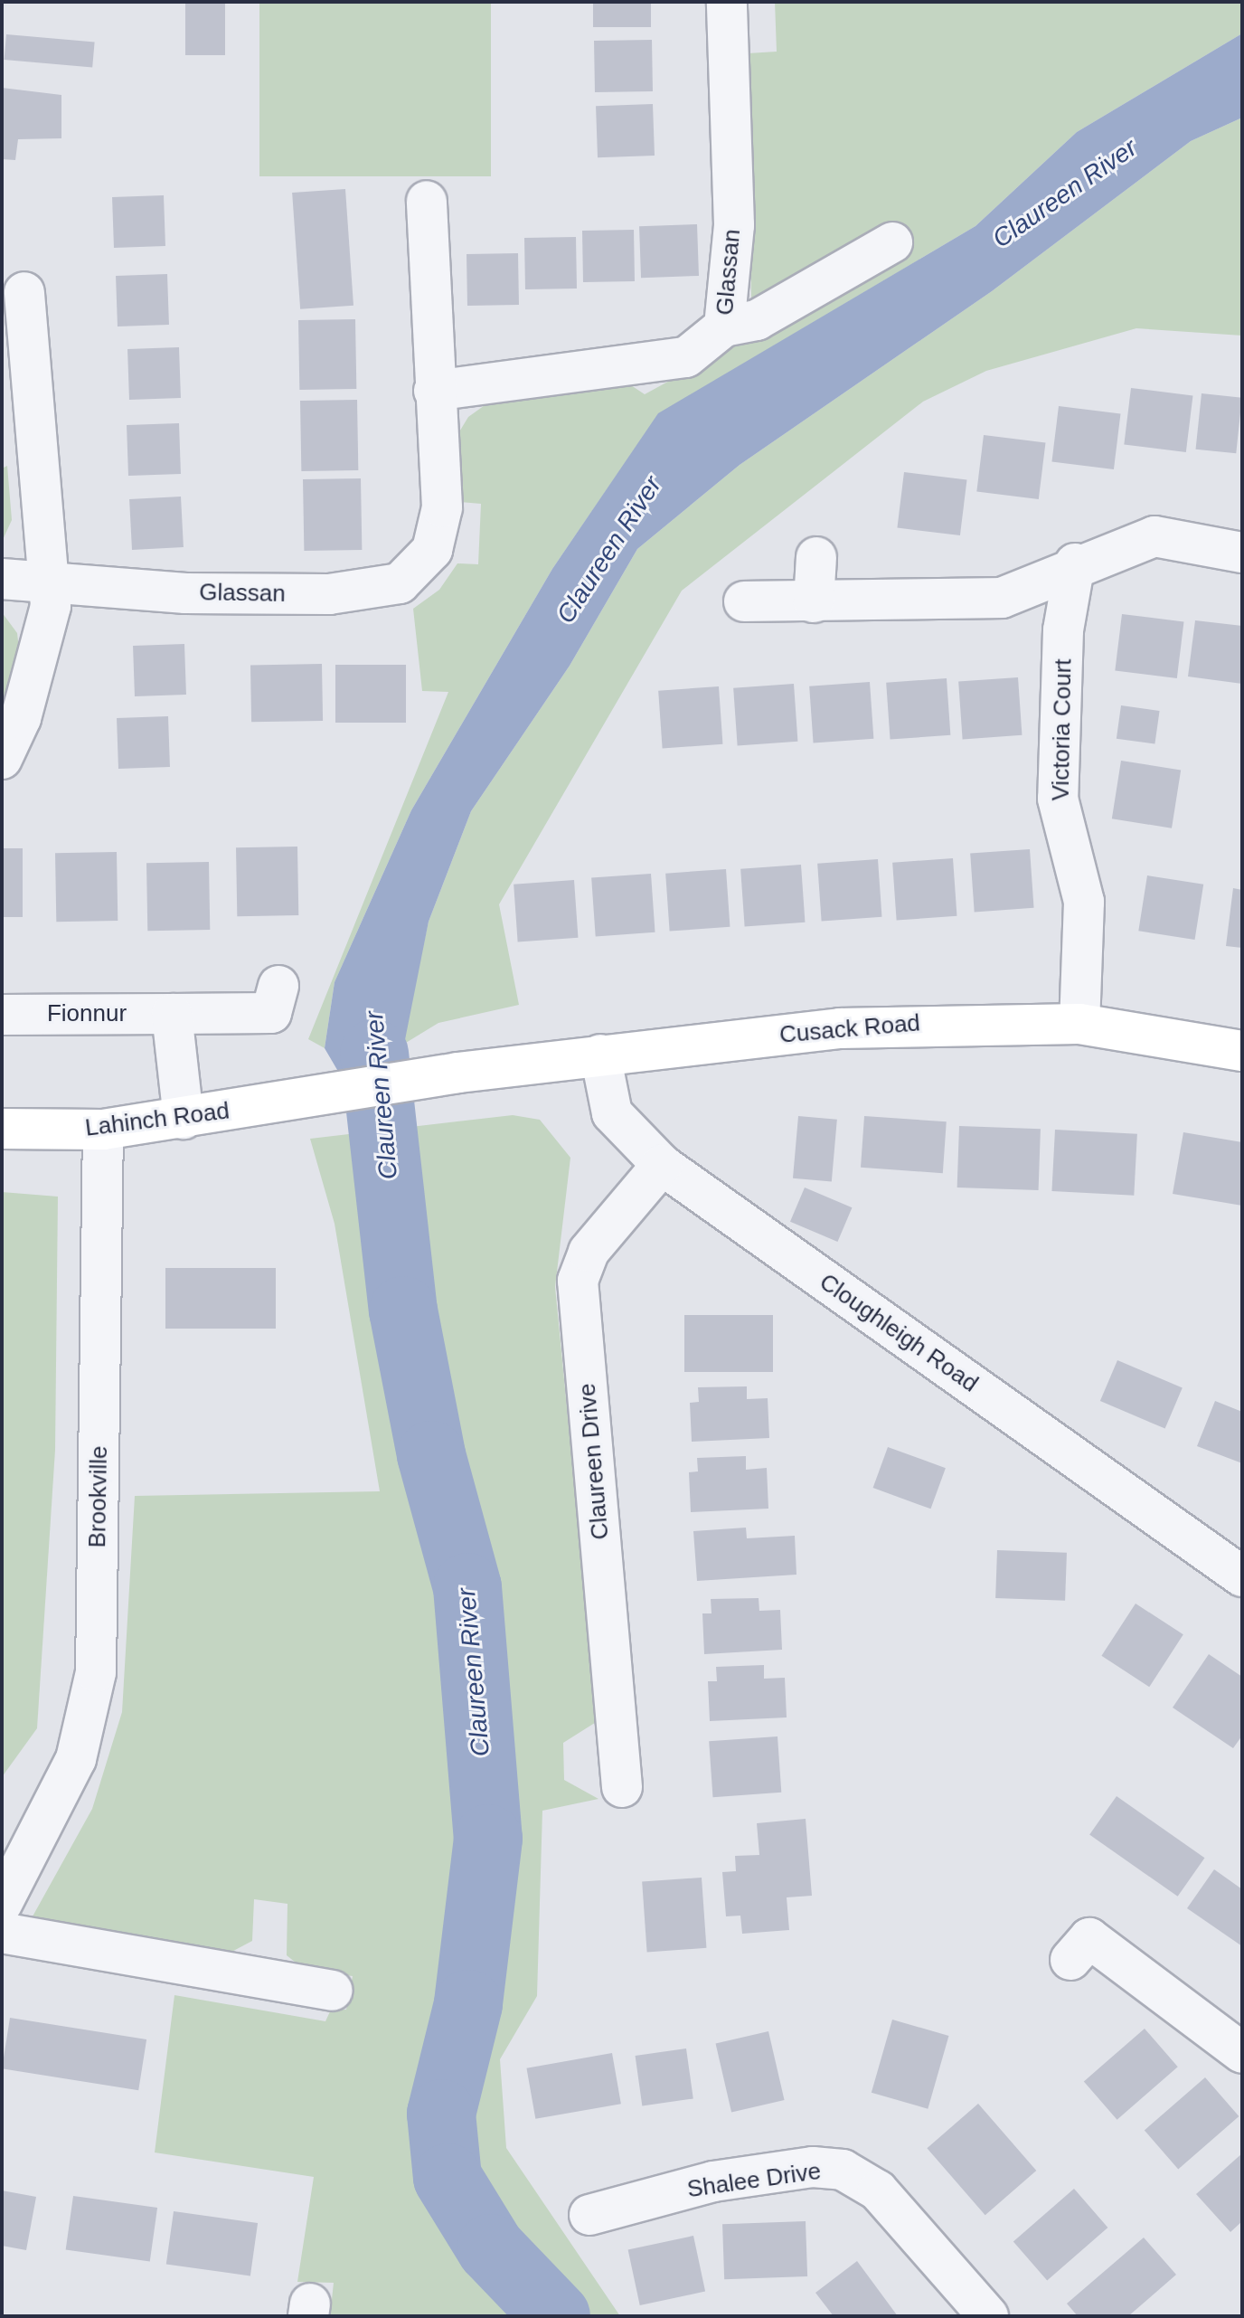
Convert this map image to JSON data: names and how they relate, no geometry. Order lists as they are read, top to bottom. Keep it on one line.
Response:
{"streets":{"main road":["Cusack Road","Lahinch Road"],"street":["Glassan","Victoria Court","Fionnur","Cloughleigh Road","Claureen Drive","Brookville","Shalee Drive"]},"crossings":[["Victoria Court","Cusack Road"],["Cusack Road","Lahinch Road"],["Cusack Road","Cloughleigh Road"],["Lahinch Road","Brookville"],["Cloughleigh Road","Claureen Drive"]],"water":["Claureen River"]}
